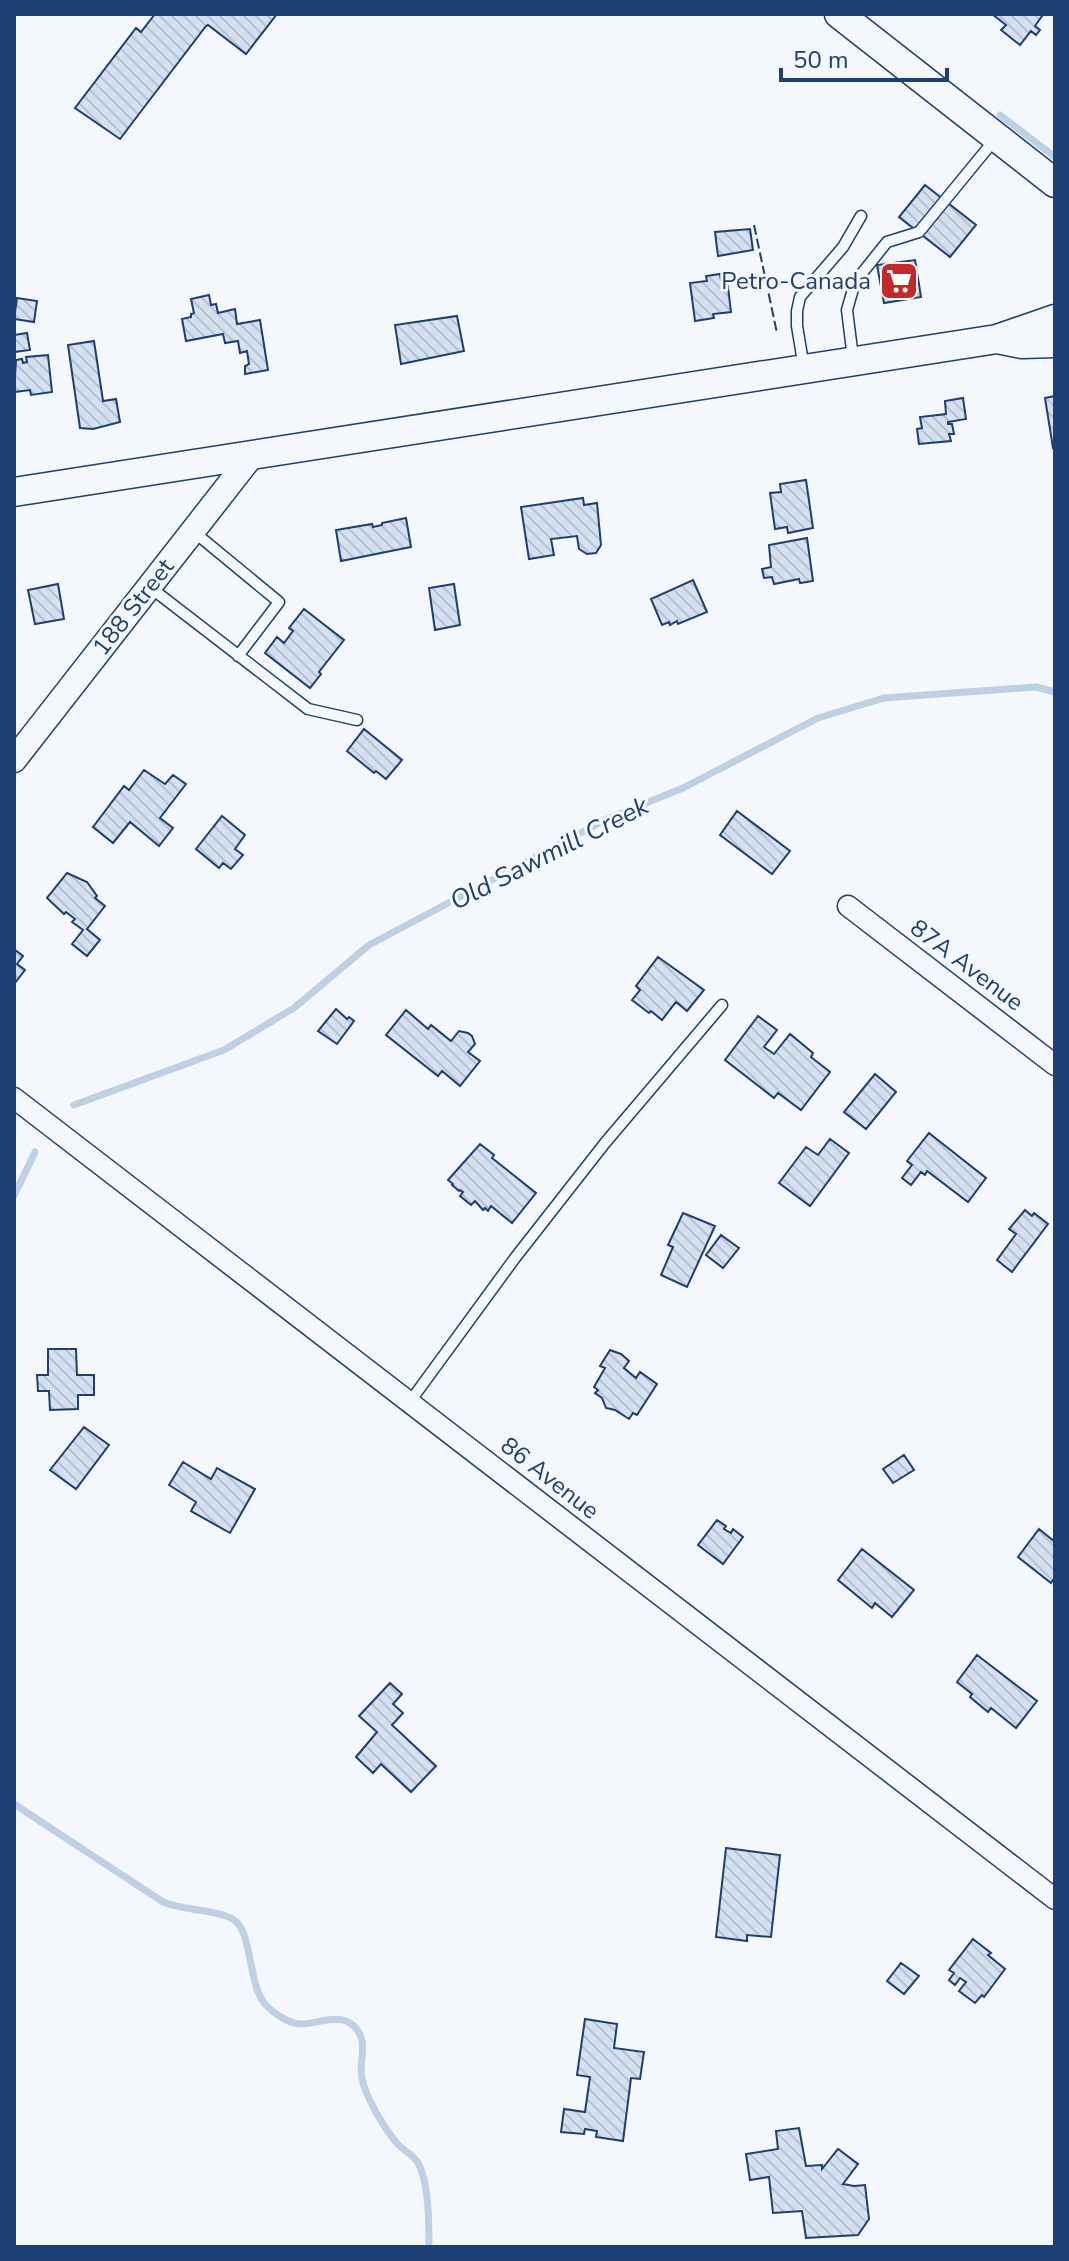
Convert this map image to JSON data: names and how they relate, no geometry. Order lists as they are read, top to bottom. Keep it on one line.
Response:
{"streets":{"street":["188 Street","87A Avenue","86 Avenue"]},"water":["Old Sawmill Creek"],"places":{"supermarket":["Petro-Canada"]},"scale_bar":"50 m"}
